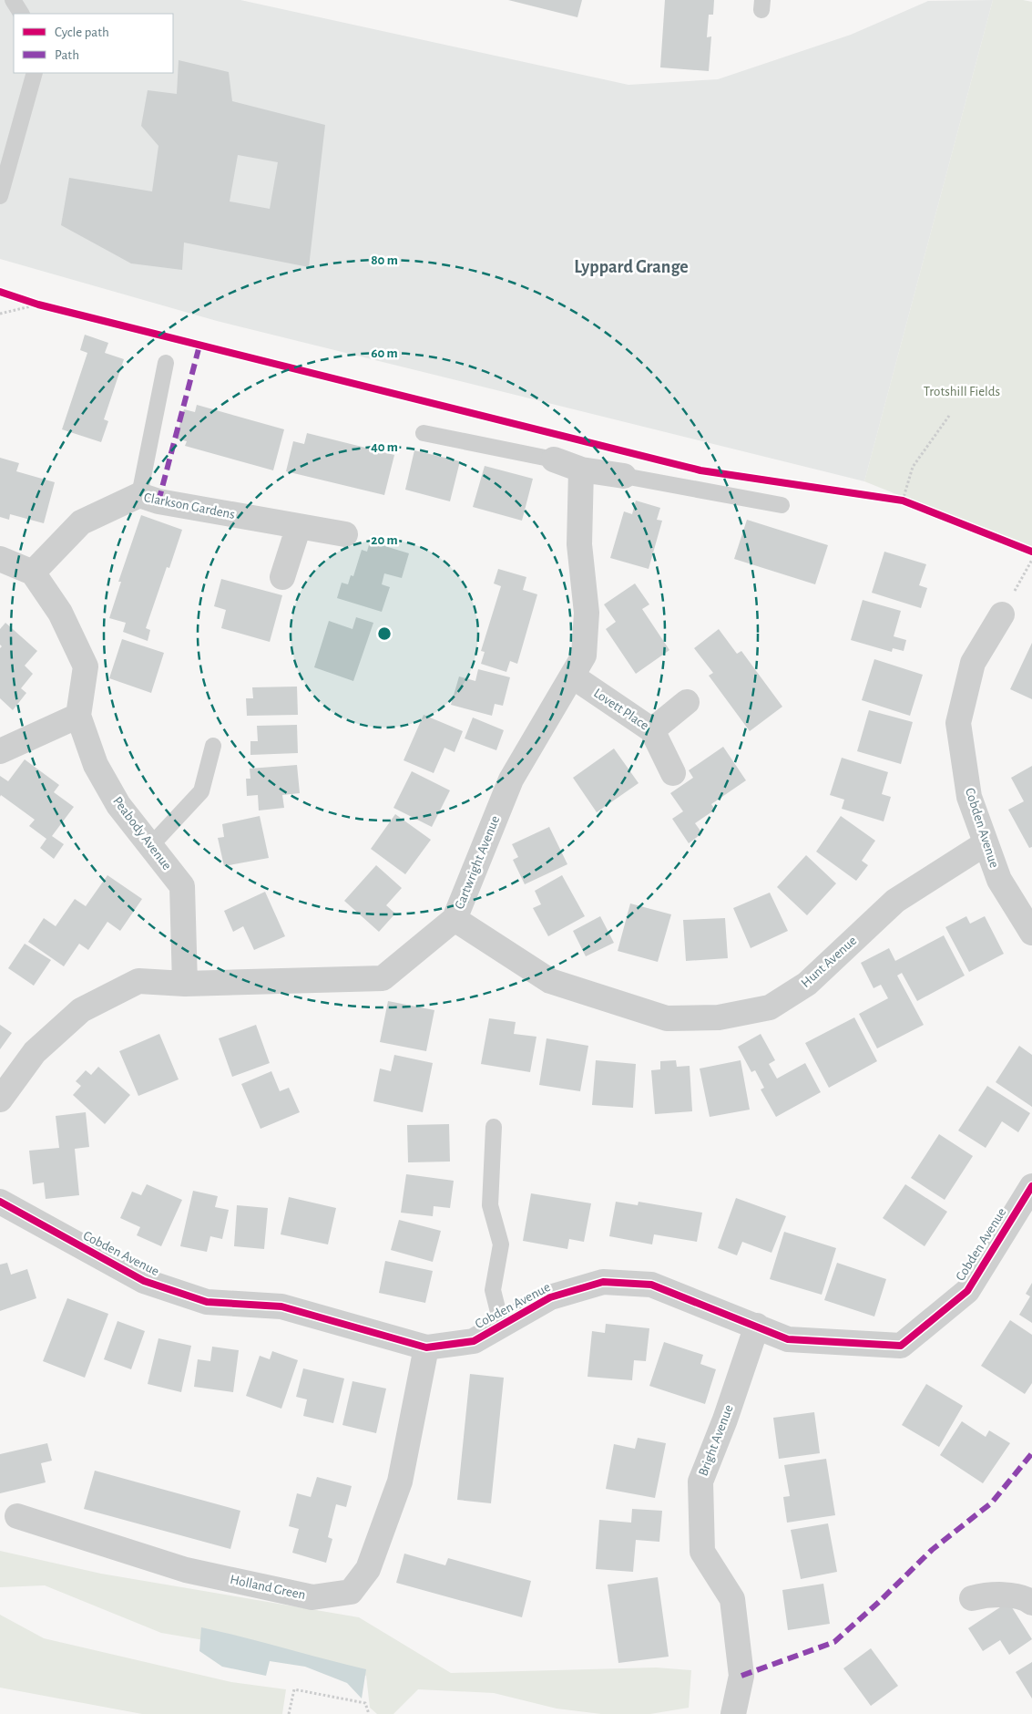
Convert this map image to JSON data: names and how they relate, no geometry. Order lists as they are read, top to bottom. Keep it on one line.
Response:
{"streets":{"street":["Clarkson Gardens","Lovett Place","Cobden Avenue","Peabody Avenue","Cartwright Avenue","Hunt Avenue","Bright Avenue","Holland Green"]},"crossings":[["Clarkson Gardens","Peabody Avenue"],["Lovett Place","Cartwright Avenue"],["Cobden Avenue","Hunt Avenue"],["Cobden Avenue","Bright Avenue"],["Cobden Avenue","Holland Green"],["Peabody Avenue","Cartwright Avenue"],["Cartwright Avenue","Hunt Avenue"]],"districts":["Lyppard Grange"],"parks":["Trotshill Fields"],"legend":["Cycle path","Path"],"rings":["80 m","60 m","40 m","20 m"]}
